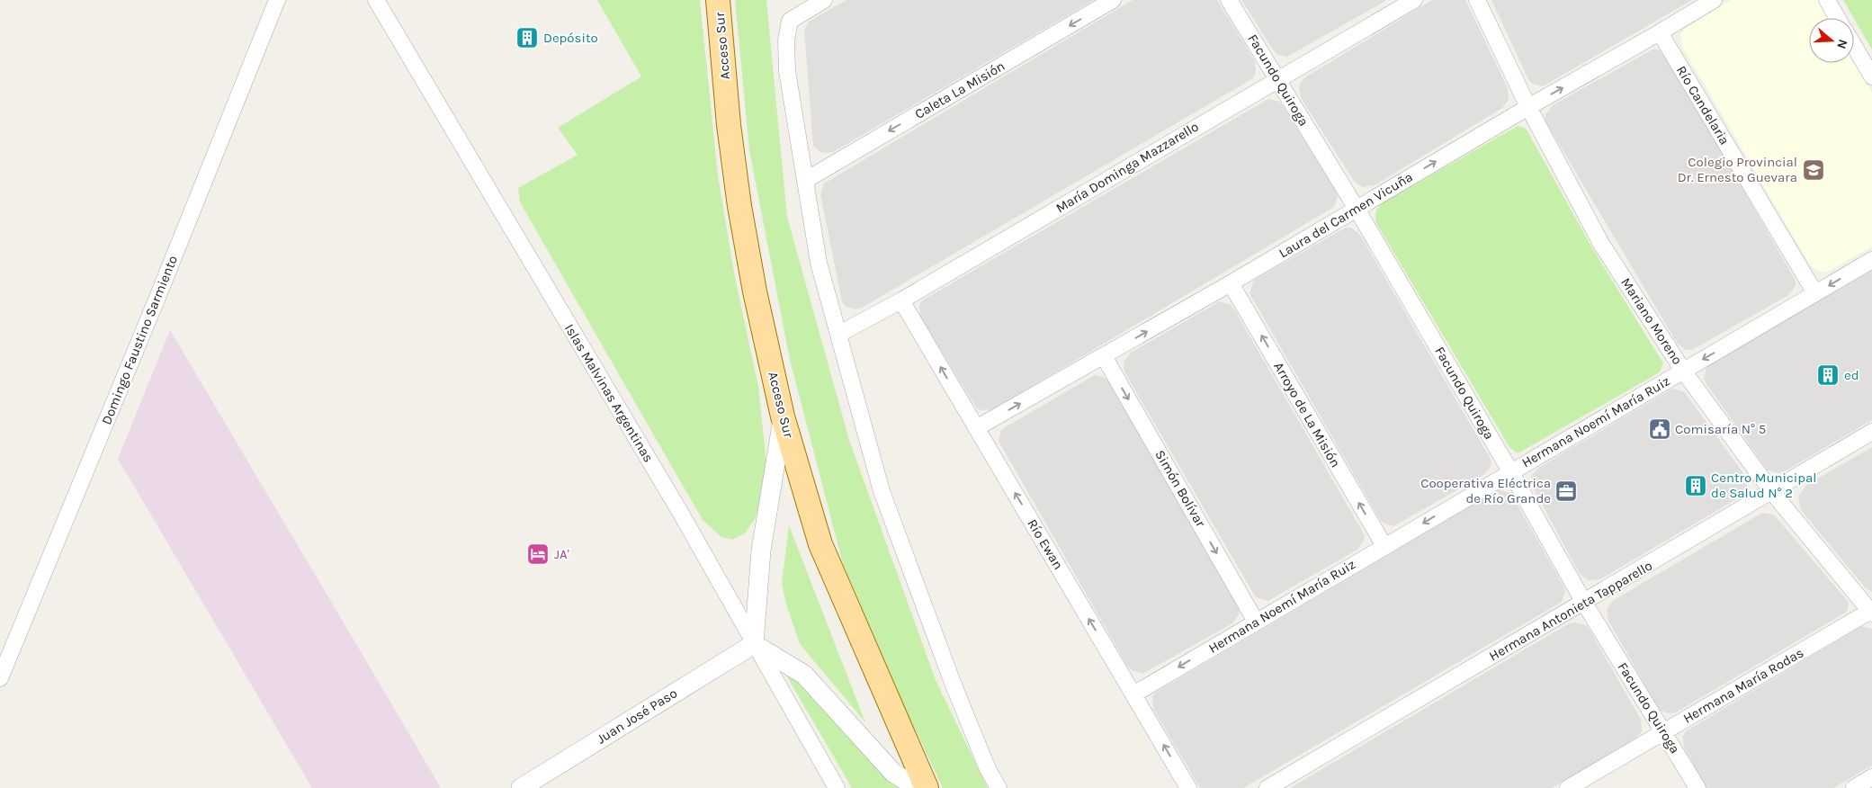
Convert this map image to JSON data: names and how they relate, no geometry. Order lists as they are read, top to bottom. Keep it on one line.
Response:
{"streets":{"main road":["Acceso Sur"],"street":["Facundo Quiroga","Caleta La Misión","Río Candelaria","María Dominga Mazzarello","Laura del Carmen Vicuña","Mariano Moreno","Domingo Faustino Sarmiento","Islas Malvinas Argentinas","Arroyo de La Misión","Hermana Noemí María Ruiz","Simón Bolívar","Río Ewan","Hermana Antonieta Tapparello","Hermana María Rodas","Juan José Paso"]},"crossings":[["Facundo Quiroga","María Dominga Mazzarello"],["Facundo Quiroga","Laura del Carmen Vicuña"],["Facundo Quiroga","Hermana Noemí María Ruiz"],["Facundo Quiroga","Hermana Antonieta Tapparello"],["Facundo Quiroga","Hermana María Rodas"],["Río Candelaria","Laura del Carmen Vicuña"],["Río Candelaria","Hermana Noemí María Ruiz"],["María Dominga Mazzarello","Río Ewan"],["Laura del Carmen Vicuña","Mariano Moreno"],["Laura del Carmen Vicuña","Arroyo de La Misión"],["Laura del Carmen Vicuña","Simón Bolívar"],["Laura del Carmen Vicuña","Río Ewan"],["Mariano Moreno","Hermana Noemí María Ruiz"],["Mariano Moreno","Hermana Antonieta Tapparello"],["Mariano Moreno","Hermana María Rodas"],["Islas Malvinas Argentinas","Juan José Paso"],["Arroyo de La Misión","Hermana Noemí María Ruiz"],["Hermana Noemí María Ruiz","Simón Bolívar"],["Hermana Noemí María Ruiz","Río Ewan"]],"one_way":["Caleta La Misión","Laura del Carmen Vicuña","Arroyo de La Misión","Hermana Noemí María Ruiz","Simón Bolívar"],"places":{"building":["Depósito","ed","Centro Municipal de Salud N° 2"],"school or university":["Colegio Provincial Dr. Ernesto Guevara"],"public building":["Comisaría N° 5"],"office":["Cooperativa Eléctrica de Río Grande"],"hotel":["JA'"]},"north":"right"}
